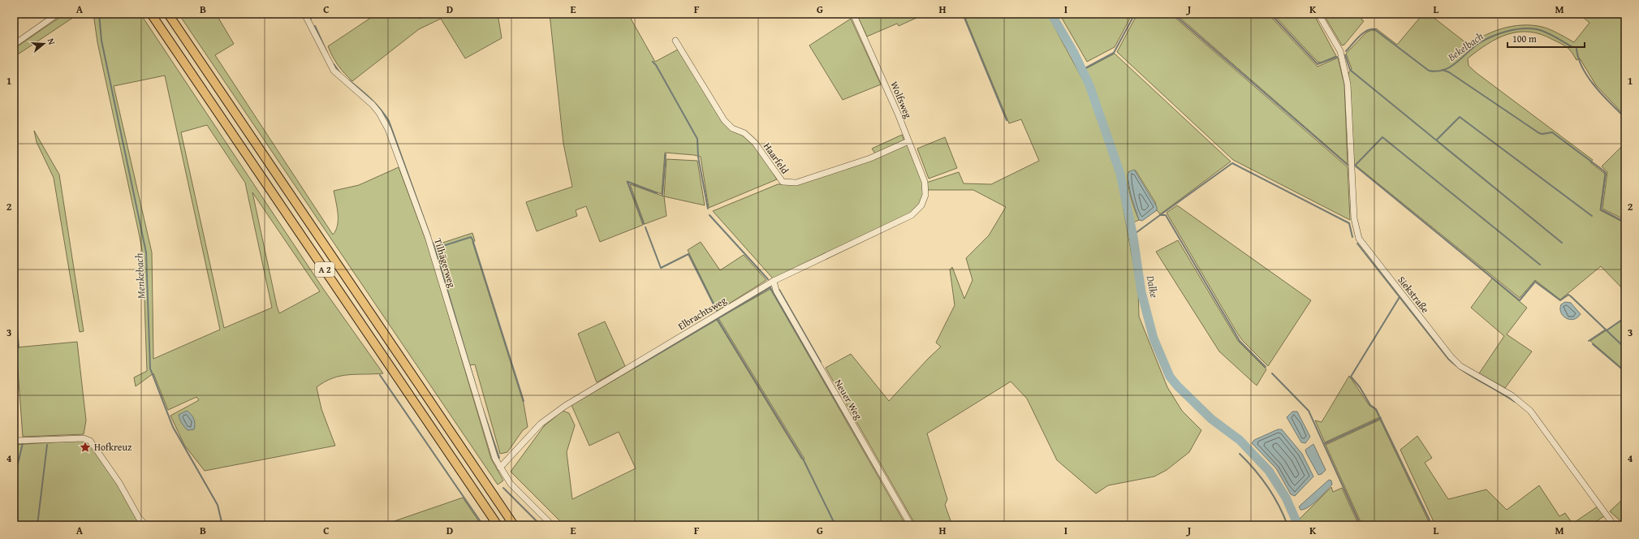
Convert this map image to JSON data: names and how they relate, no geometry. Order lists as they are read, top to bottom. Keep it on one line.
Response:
{"streets":{"highway":["A 2"],"street":["Wolfsweg","Haarfeld","Tilhägerweg","Siekstraße","Elbrachtsweg","Neuer Weg"]},"crossings":[["Wolfsweg","Haarfeld"],["Wolfsweg","Elbrachtsweg"],["Tilhägerweg","Elbrachtsweg"],["Elbrachtsweg","Neuer Weg"]],"water":["Bekelbach","Menkebach","Dalke"],"places":{"place":["Hofkreuz"]},"scale_bar":"100 m","north":"right","grid":{"columns":["A","B","C","D","E","F","G","H","I","J","K","L","M"],"rows":["1","2","3","4"]}}
